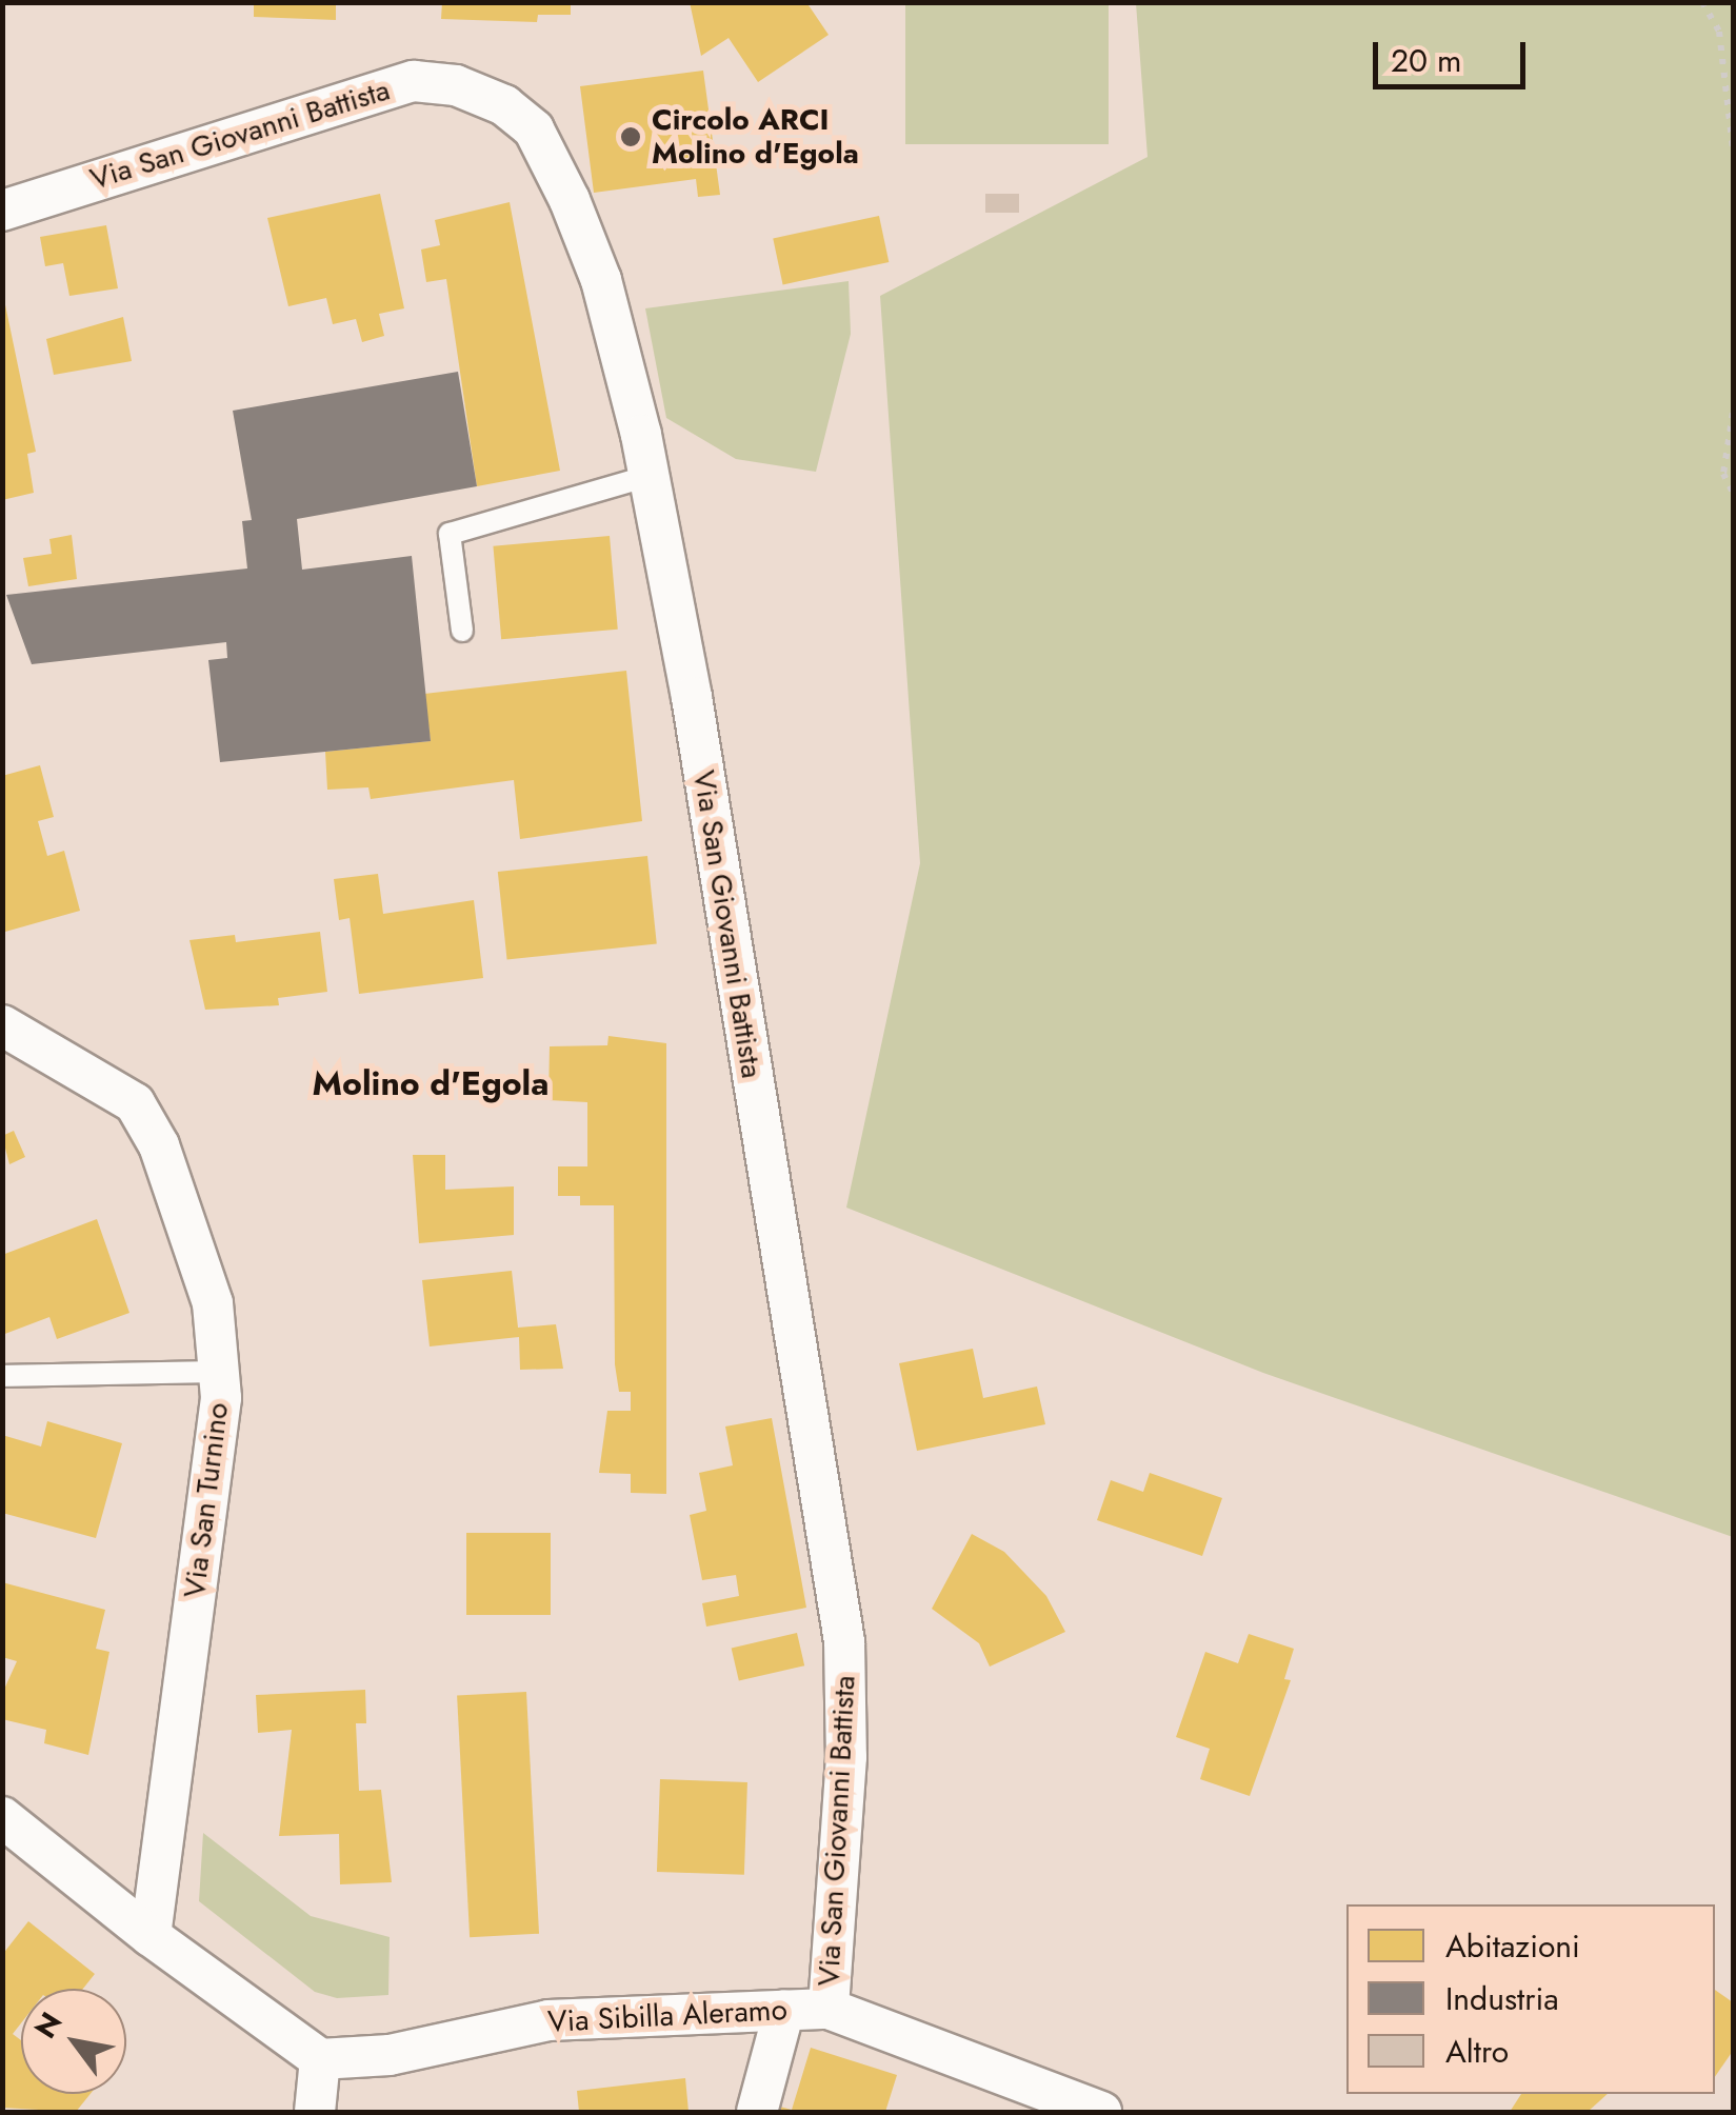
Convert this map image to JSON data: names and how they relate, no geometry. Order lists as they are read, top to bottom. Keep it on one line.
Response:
{"streets":{"street":["Via San Giovanni Battista","Via San Turnino","Via Sibilla Aleramo"]},"crossings":[["Via San Giovanni Battista","Via Sibilla Aleramo"]],"districts":["Molino d'Egola"],"places":["Circolo ARCI Molino d'Egola"],"legend":["Abitazioni","Industria","Altro"],"scale_bar":"20 m","north":"top left"}
